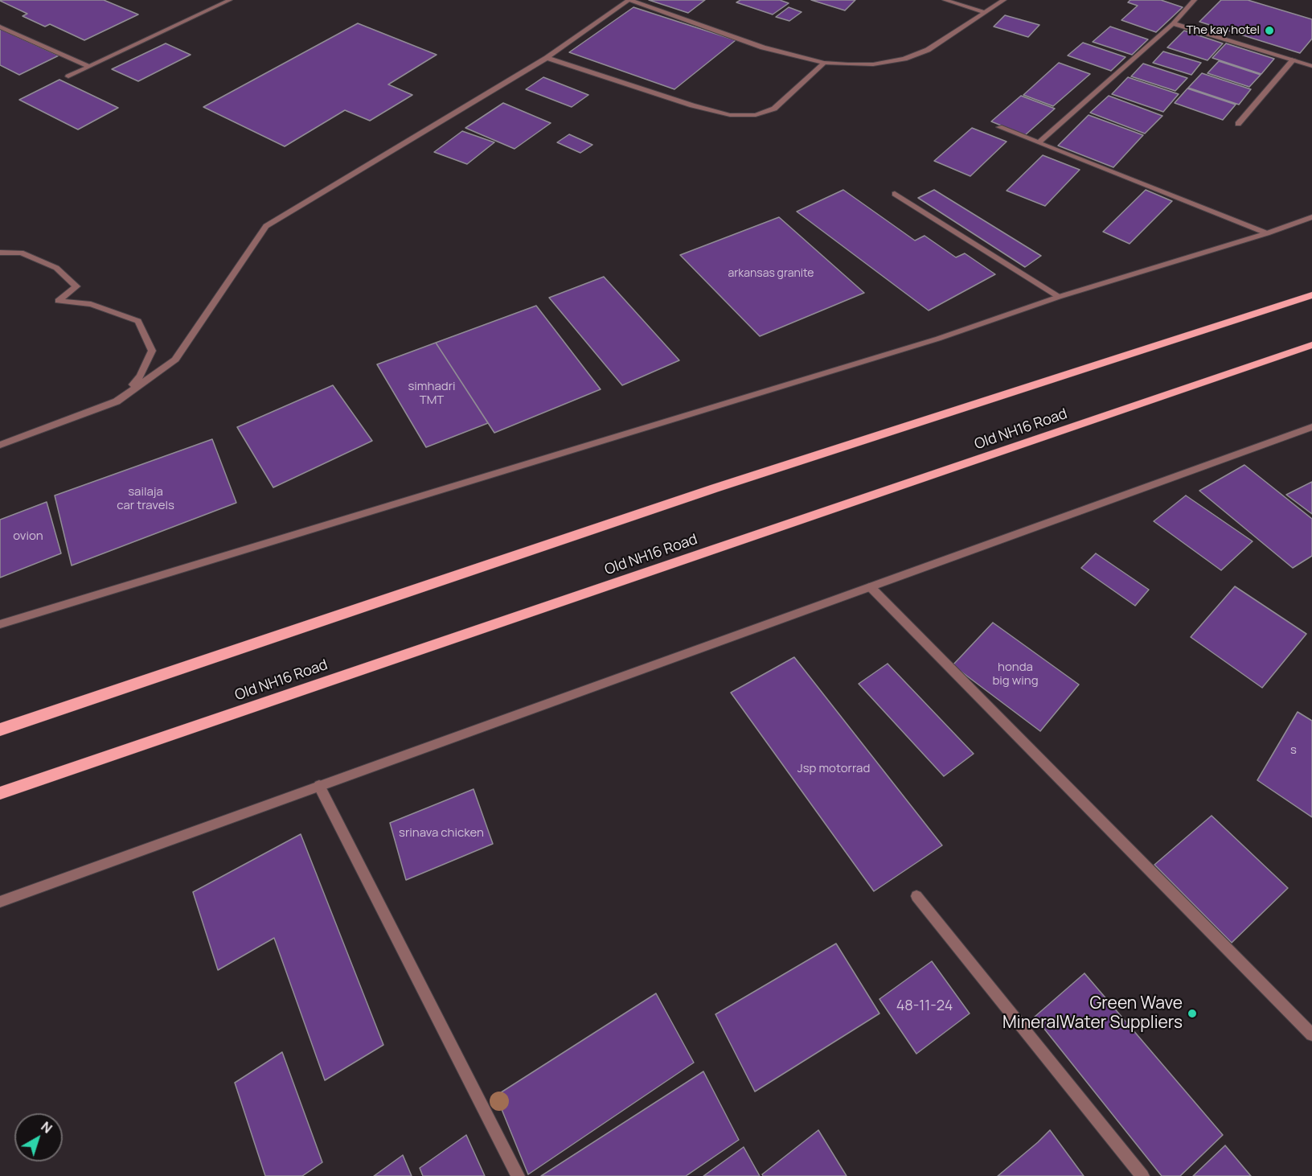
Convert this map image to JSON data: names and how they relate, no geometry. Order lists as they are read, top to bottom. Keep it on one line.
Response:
{"streets":{"main road":["Old NH16 Road"]},"places":["The kay hotel","Green Wave MineralWater Suppliers"],"house_numbers":["arkansas granite","simhadri TMT","sailaja car travels","ovion","honda big wing","s","Jsp motorrad","srinava chicken","48-11-24"],"north":"top right"}
